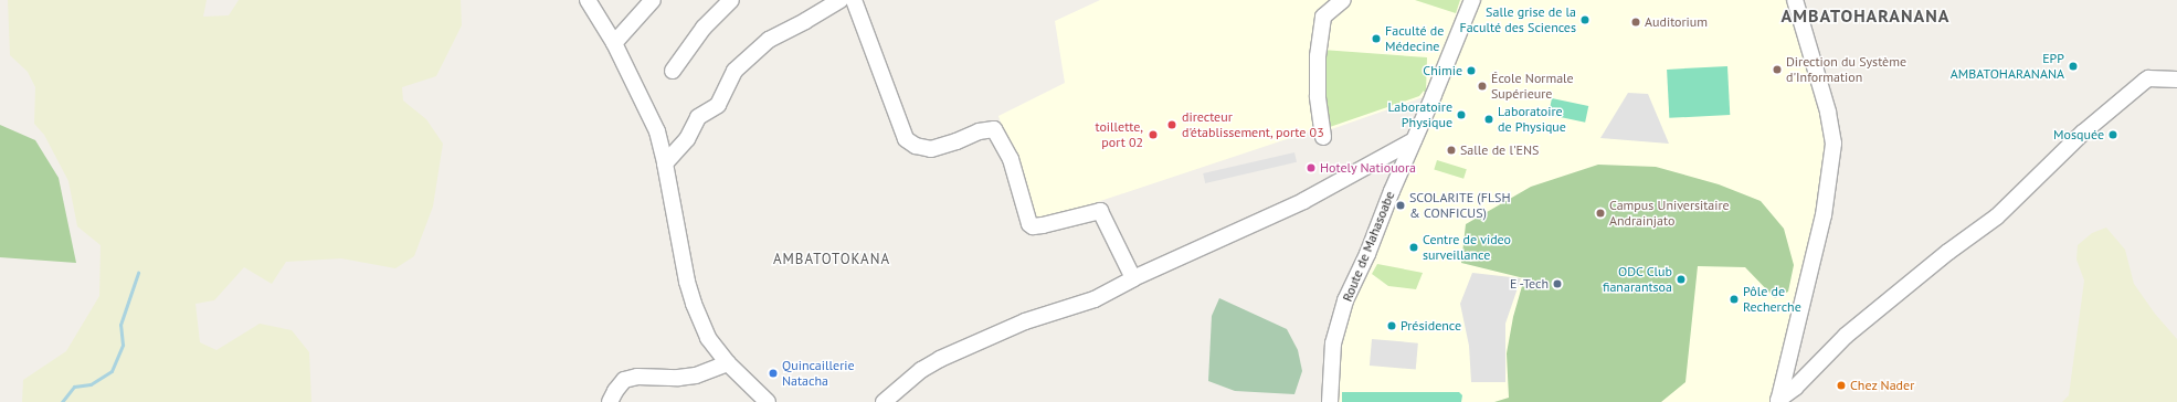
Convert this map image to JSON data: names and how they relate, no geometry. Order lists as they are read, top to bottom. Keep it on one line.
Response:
{"streets":{"street":["Route de Mahasoabe"]},"districts":["AMBATOHARANANA","AMBATOTOKANA"],"places":["Salle grise de la Faculté des Sciences","Auditorium","Faculté de Médecine","EPP AMBATOHARANANA","Direction du Système d'Information","Chimie","École Normale Supérieure","Laboratoire Physique","Laboratoire de Physique","directeur d'établissement, porte 03","toillette, port 02","Mosquée","Salle de l'ENS","Hotely Natiouora","SCOLARITE (FLSH & CONFICUS)","Campus Universitaire Andrainjato","Centre de video surveillance","ODC Club fianarantsoa","E -Tech","Pôle de Recherche","Présidence","Quincaillerie Natacha","Chez Nader"]}
